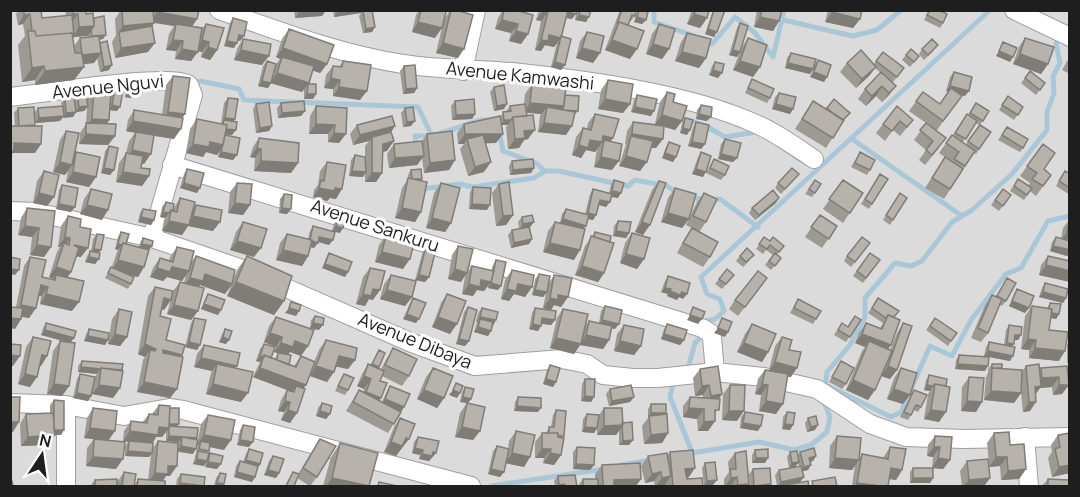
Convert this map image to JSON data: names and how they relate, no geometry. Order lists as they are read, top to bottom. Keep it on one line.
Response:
{"streets":{"street":["Avenue Kamwashi","Avenue Nguvi","Avenue Sankuru","Avenue Dibaya"]},"crossings":[["Avenue Nguvi","Avenue Sankuru"],["Avenue Nguvi","Avenue Dibaya"],["Avenue Sankuru","Avenue Dibaya"]],"north":"top"}
